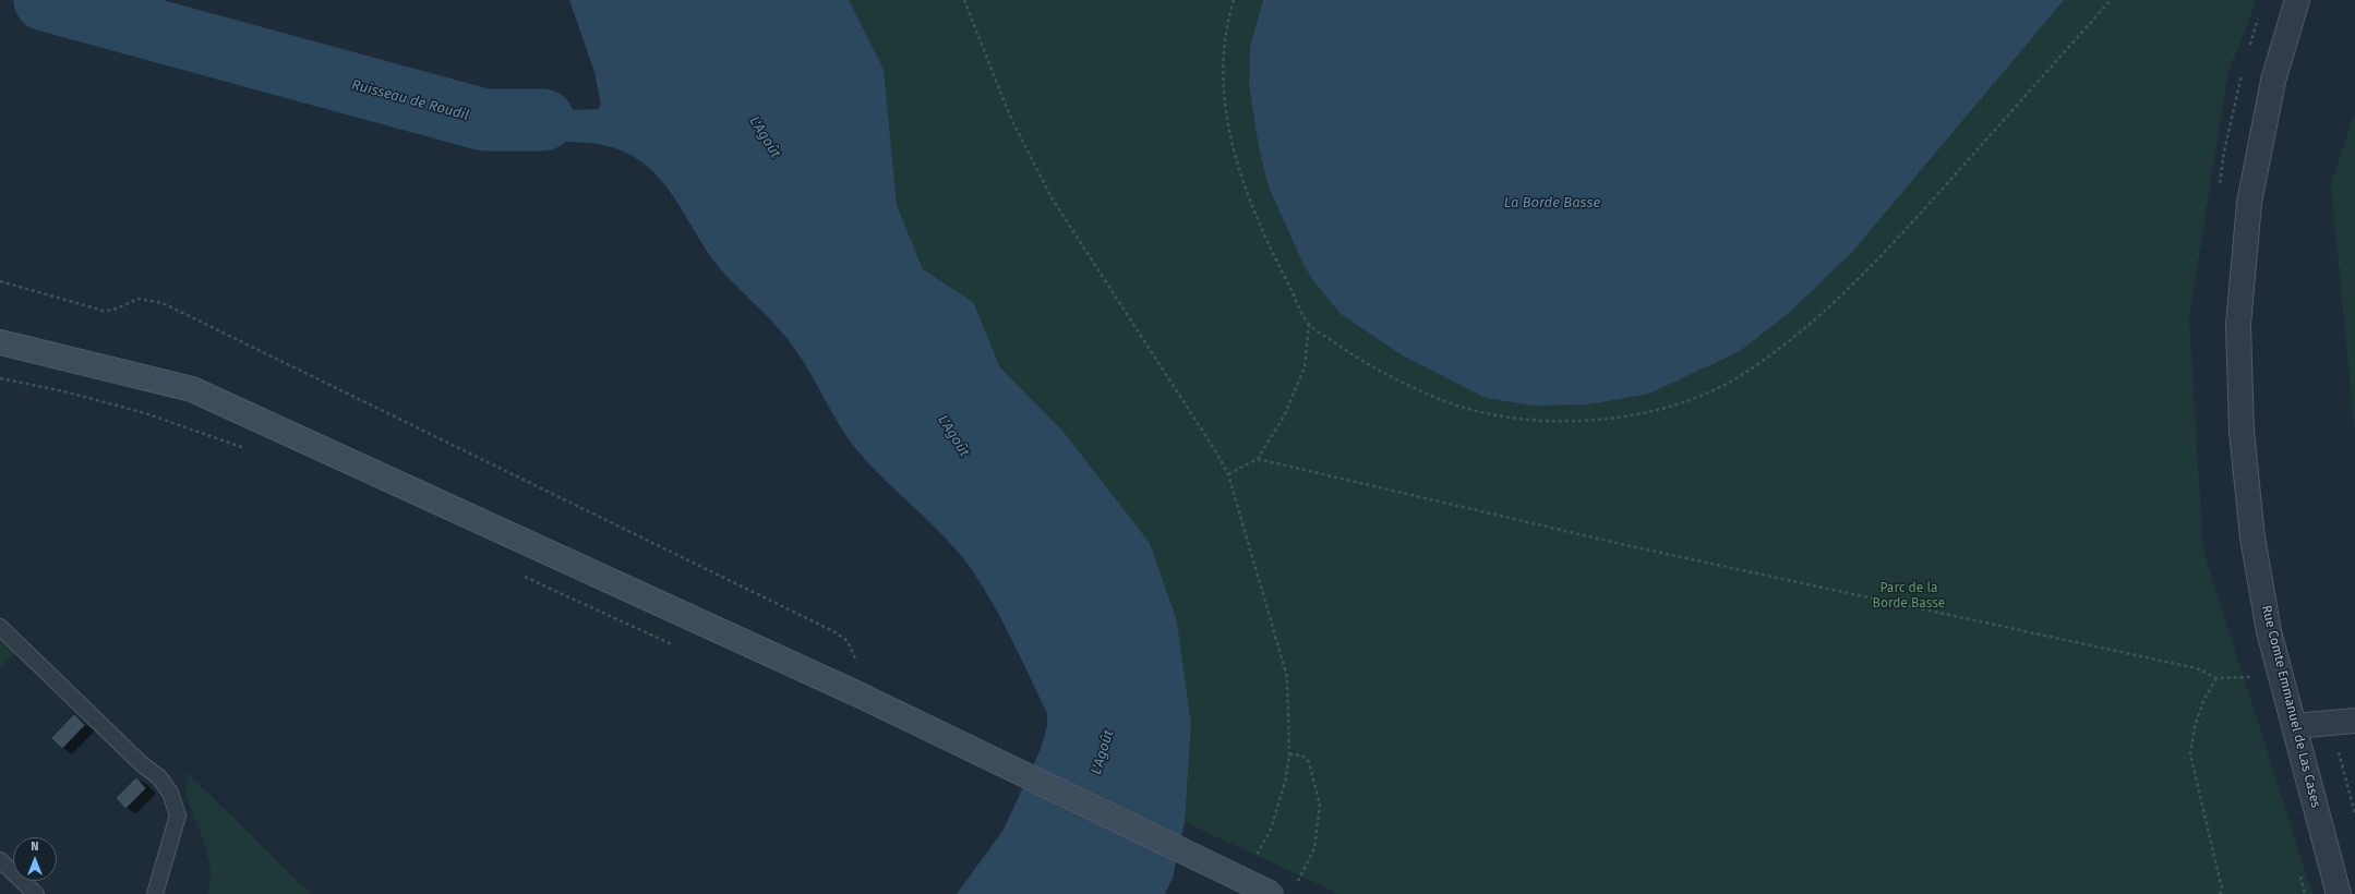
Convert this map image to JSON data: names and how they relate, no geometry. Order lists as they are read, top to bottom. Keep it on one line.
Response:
{"streets":{"street":["Rue Comte Emmanuel de Las Cases"]},"water":["Ruisseau de Roudil","L'Agoût","La Borde Basse"],"parks":["Parc de la Borde Basse"],"north":"top"}
